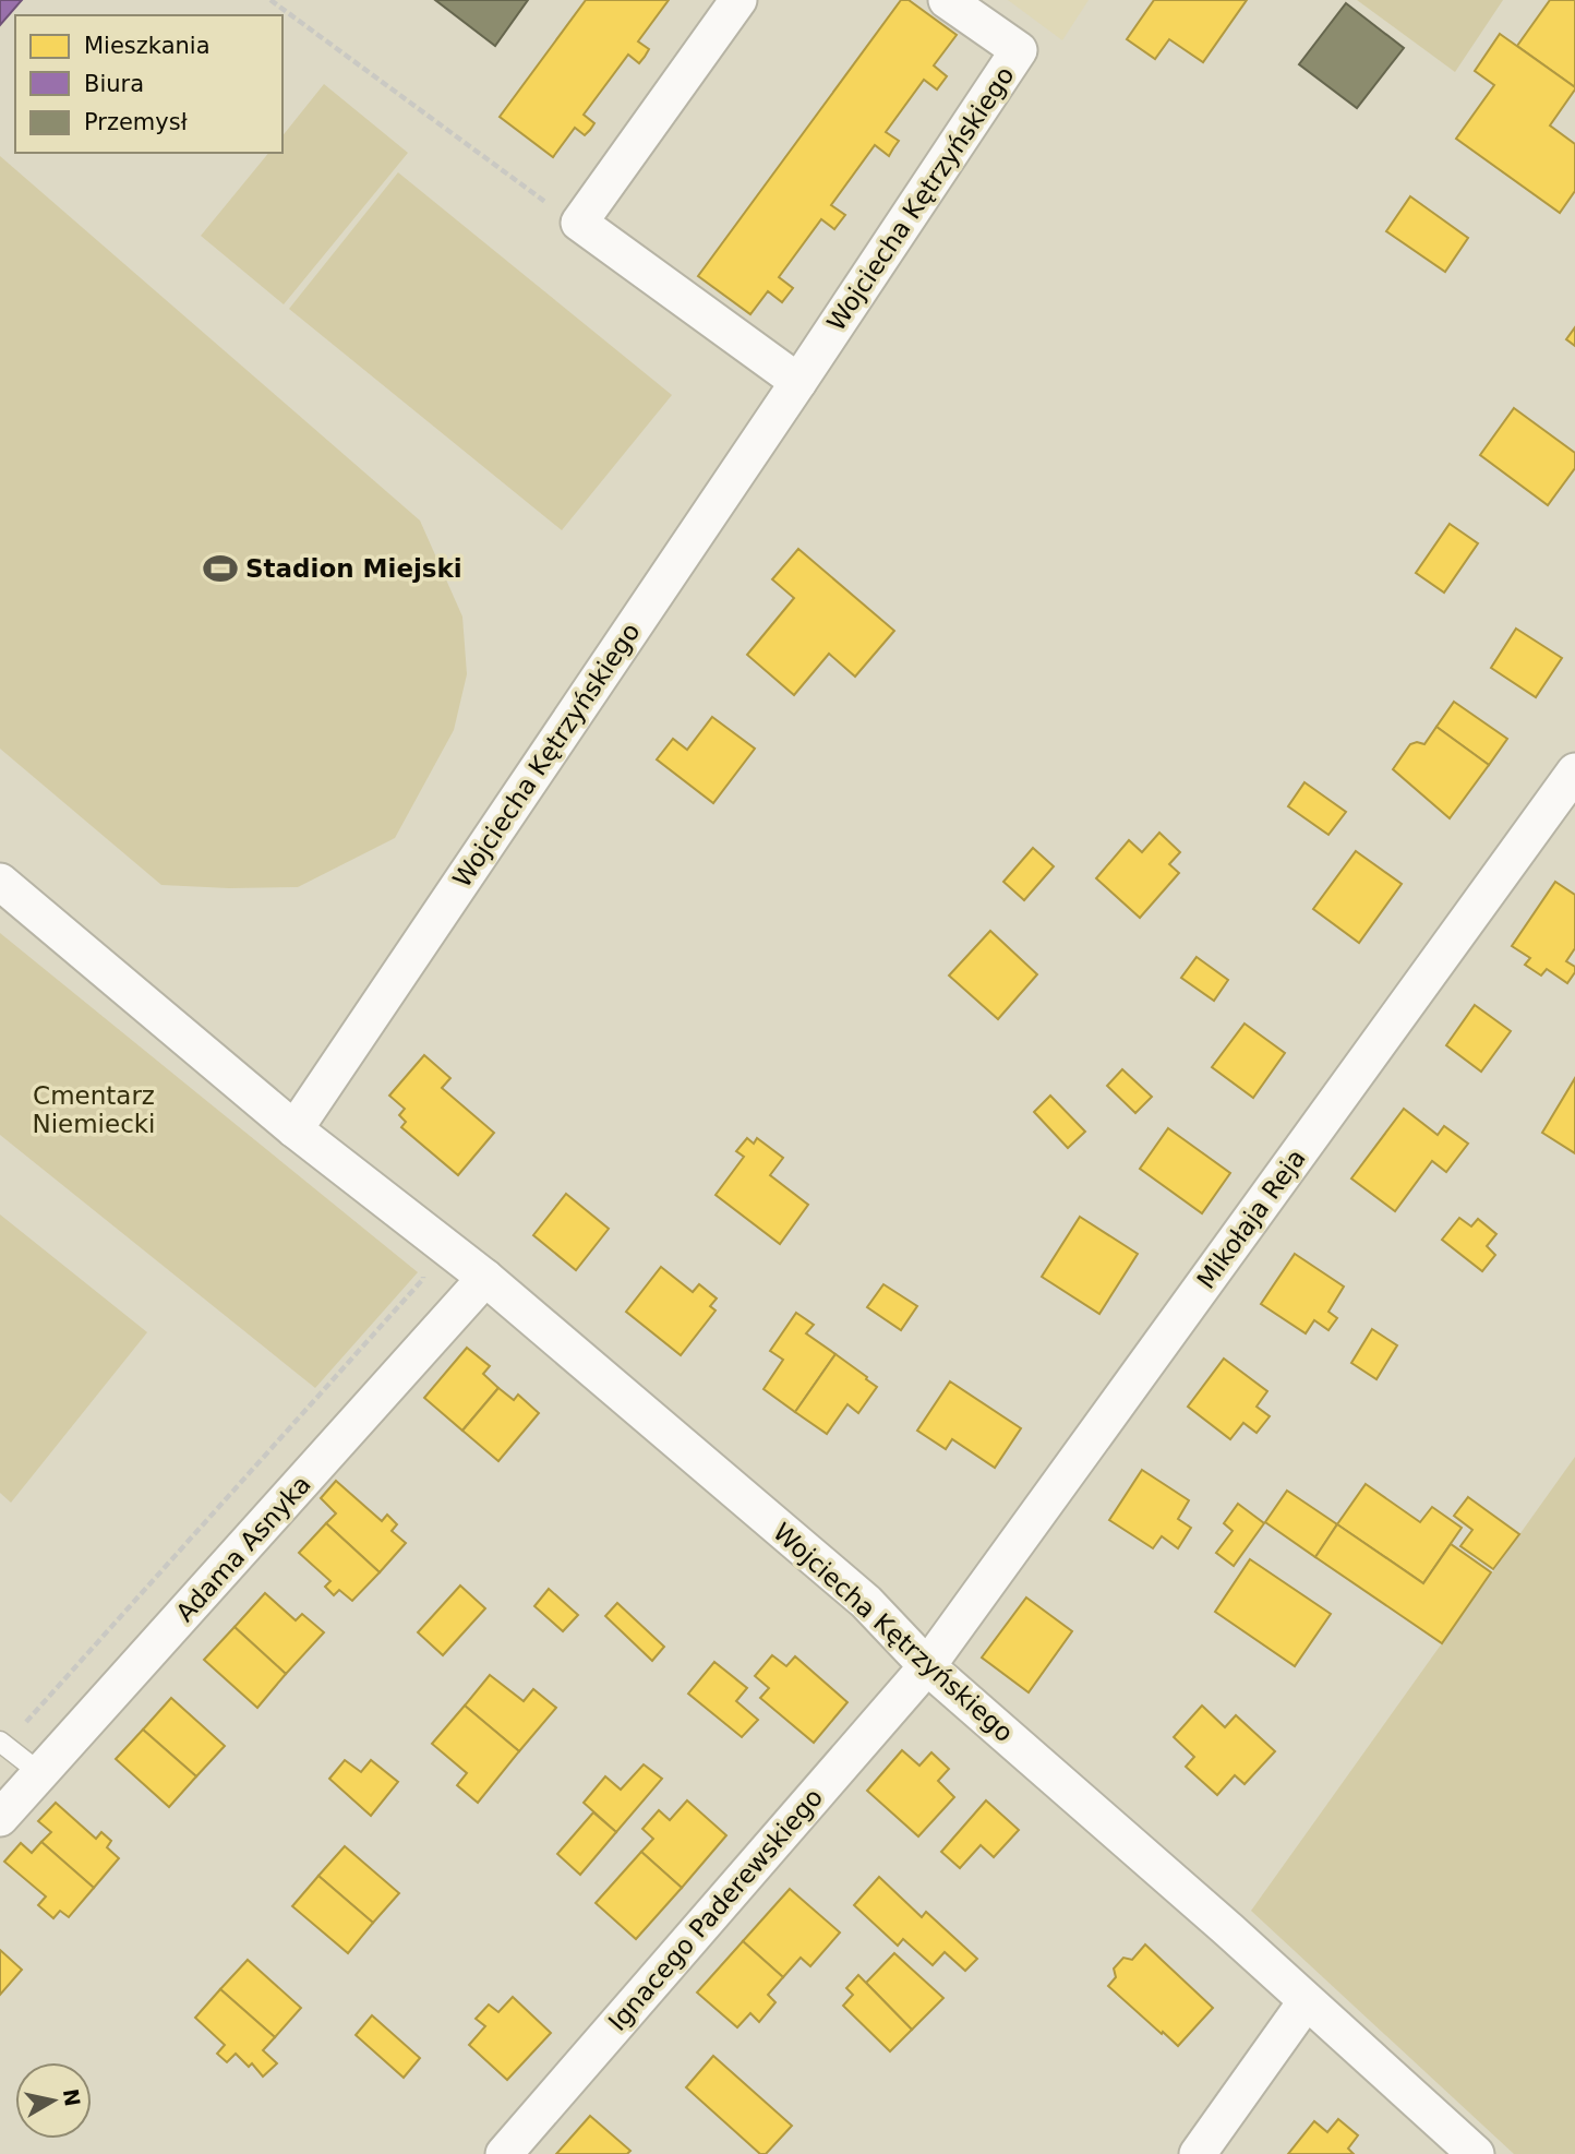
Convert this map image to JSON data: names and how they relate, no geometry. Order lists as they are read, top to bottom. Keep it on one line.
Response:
{"streets":{"street":["Wojciecha Kętrzyńskiego","Mikołaja Reja","Adama Asnyka","Ignacego Paderewskiego"]},"crossings":[["Wojciecha Kętrzyńskiego","Mikołaja Reja"],["Wojciecha Kętrzyńskiego","Adama Asnyka"],["Wojciecha Kętrzyńskiego","Ignacego Paderewskiego"],["Mikołaja Reja","Ignacego Paderewskiego"]],"parks":["Cmentarz Niemiecki"],"places":{"sports":["Stadion Miejski"]},"legend":["Mieszkania","Biura","Przemysł"],"north":"right"}
